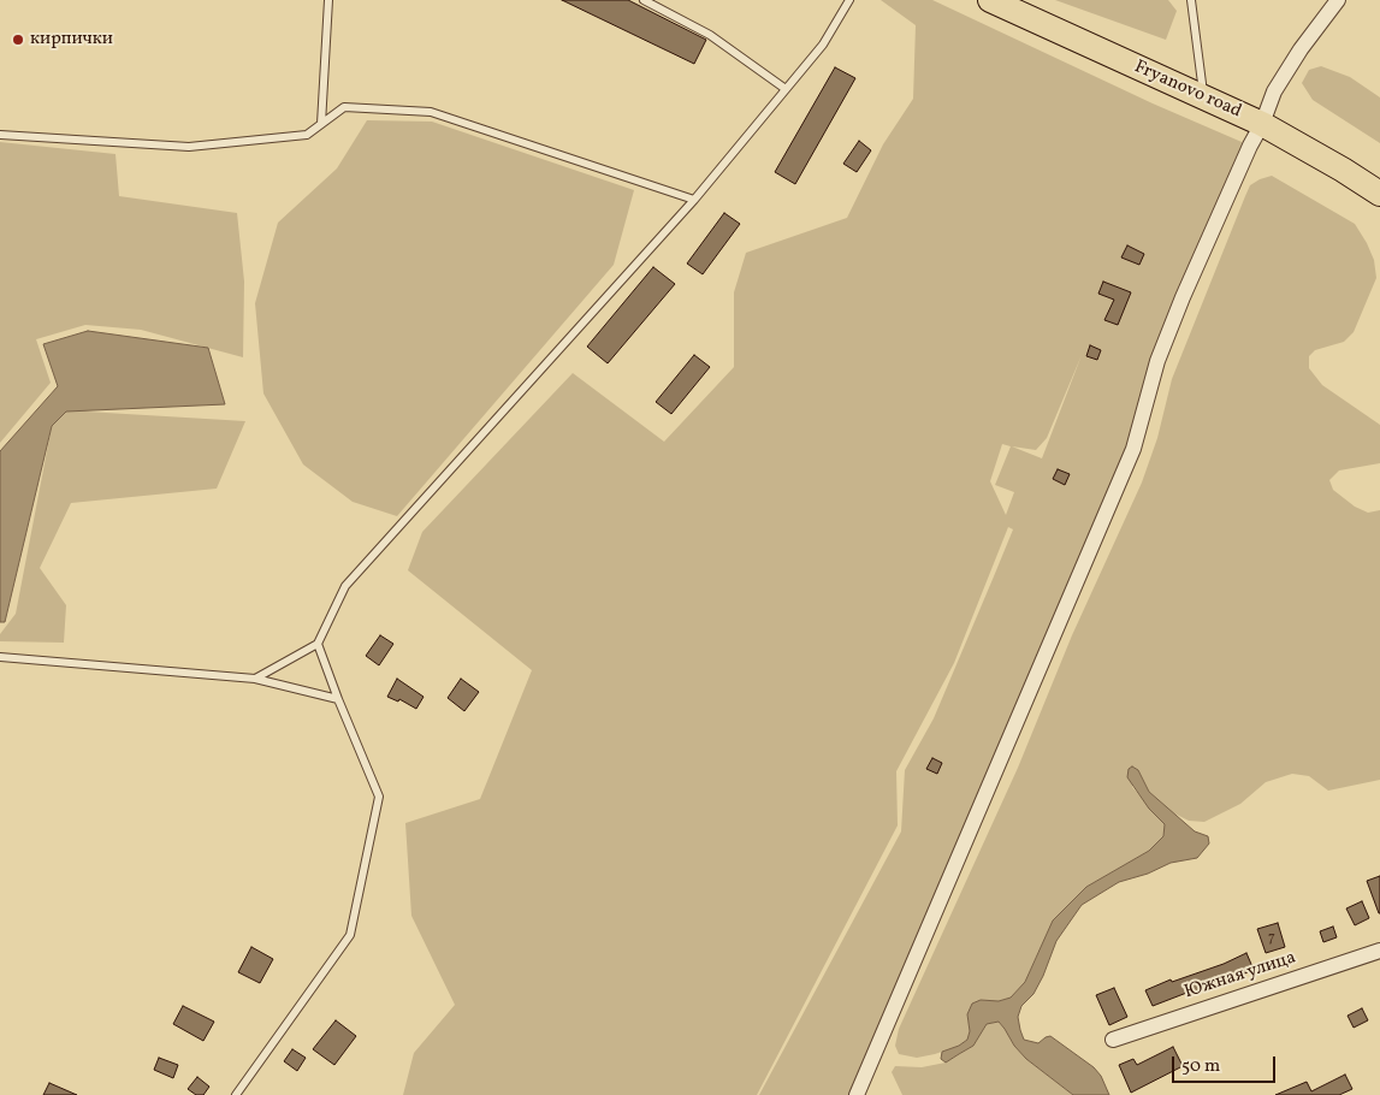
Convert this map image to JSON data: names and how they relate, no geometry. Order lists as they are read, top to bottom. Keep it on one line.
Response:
{"streets":{"main road":["Fryanovo road"],"street":["Южная улица"]},"places":["кирпички"],"house_numbers":["7"],"scale_bar":"50 m"}
